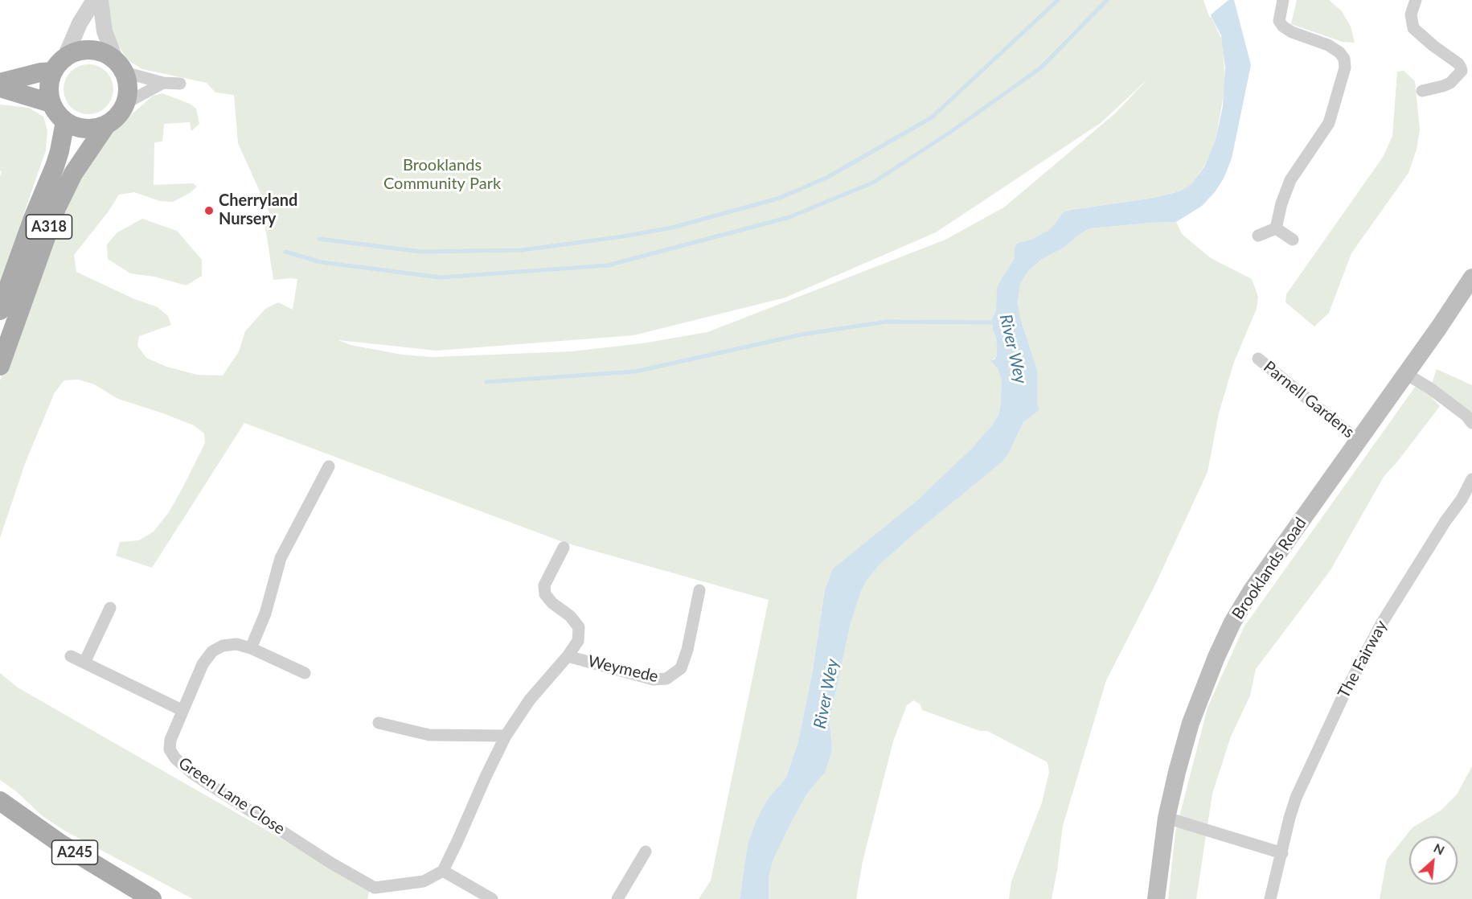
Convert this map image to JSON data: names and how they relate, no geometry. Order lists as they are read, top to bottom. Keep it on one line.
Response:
{"streets":{"main road":["A318","Brooklands Road","A245"],"street":["Parnell Gardens","The Fairway","Weymede","Green Lane Close"]},"crossings":[["Parnell Gardens","Brooklands Road"]],"water":["River Wey"],"parks":["Brooklands Community Park"],"places":["Cherryland Nursery"],"north":"top right"}
